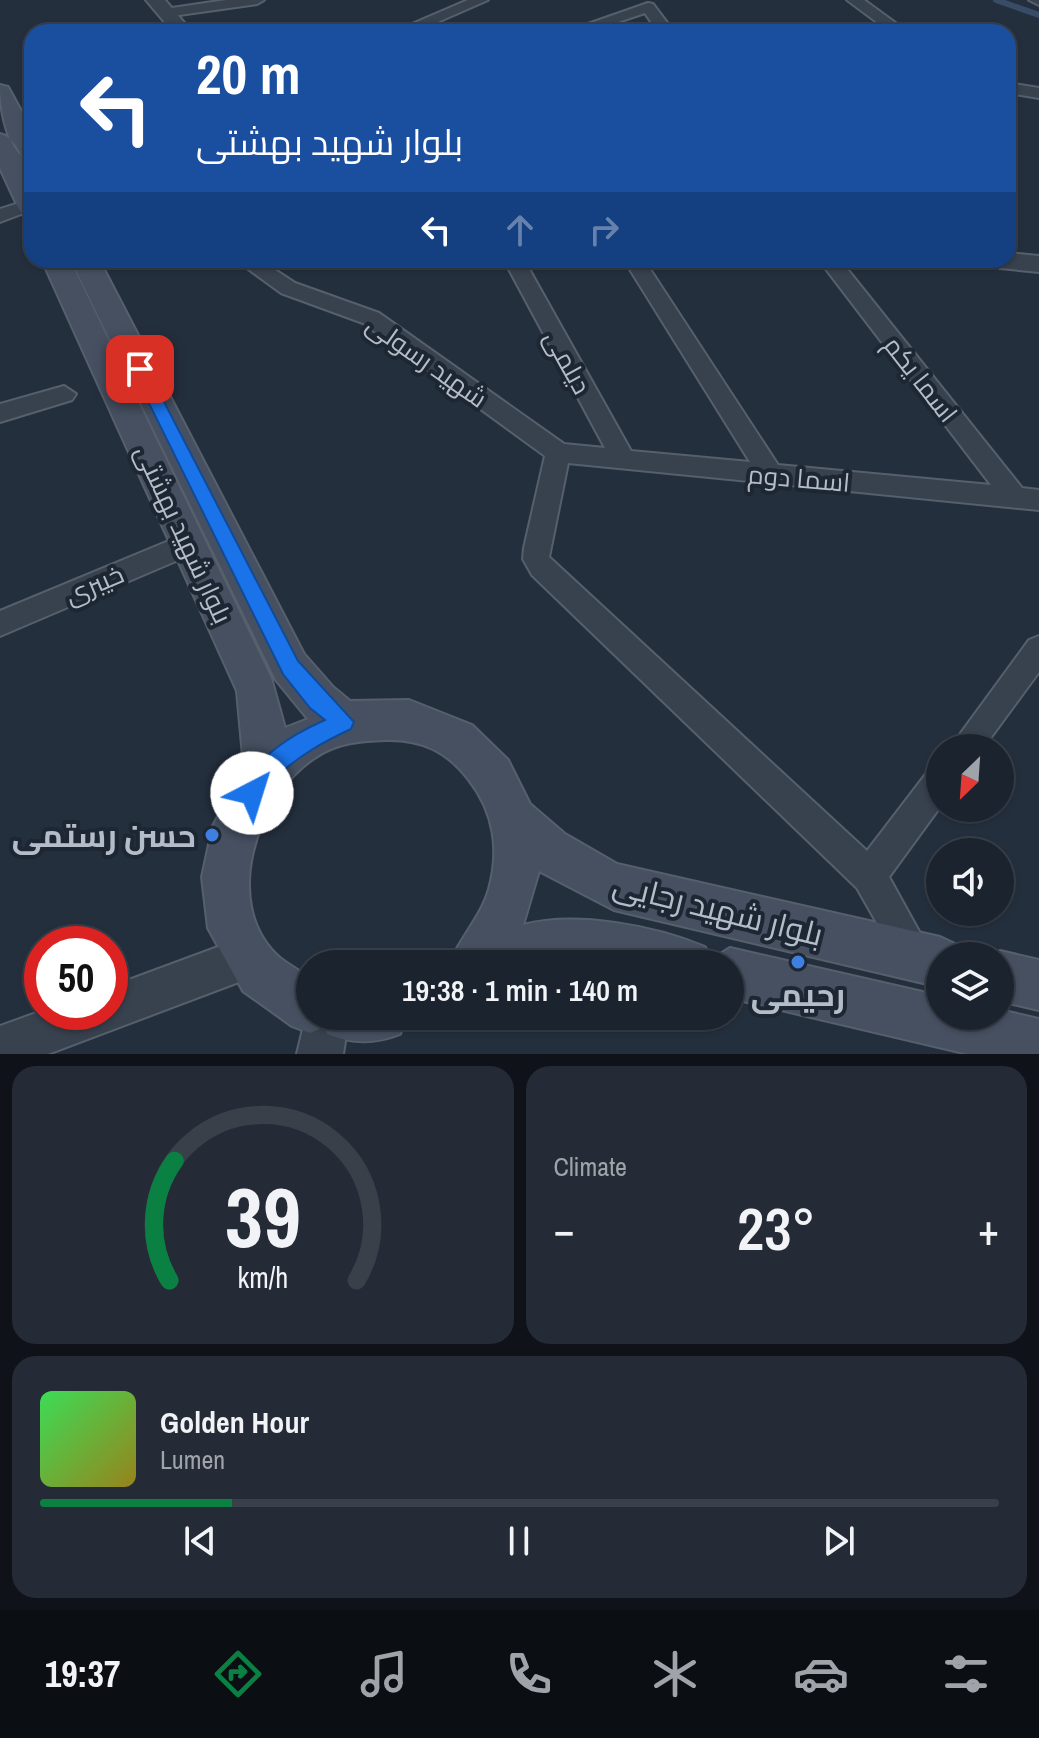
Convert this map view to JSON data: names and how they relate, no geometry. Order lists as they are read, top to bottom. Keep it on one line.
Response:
{"streets":{"main road":["بلوار شهید بهشتی","بلوار شهید رجایی"],"street":["شهید رسولی","دیلمی","اسما یکم","اسما دوم","خیبری"]},"crossings":[["شهید رسولی","اسما دوم"],["دیلمی","اسما دوم"],["اسما یکم","اسما دوم"],["بلوار شهید بهشتی","خیبری"]],"places":["حسن رستمی","رحیمی"],"north":"bottom left","page":{"turn":["20 m","بلوار شهید بهشتی"],"limit":"50","trip":"19:38 · 1 min · 140 m","tile":"Climate","heat":["−","23°","+"],"song":["Golden Hour","Lumen"],"tabs":"19:37","gauge":["39","km/h"]}}
